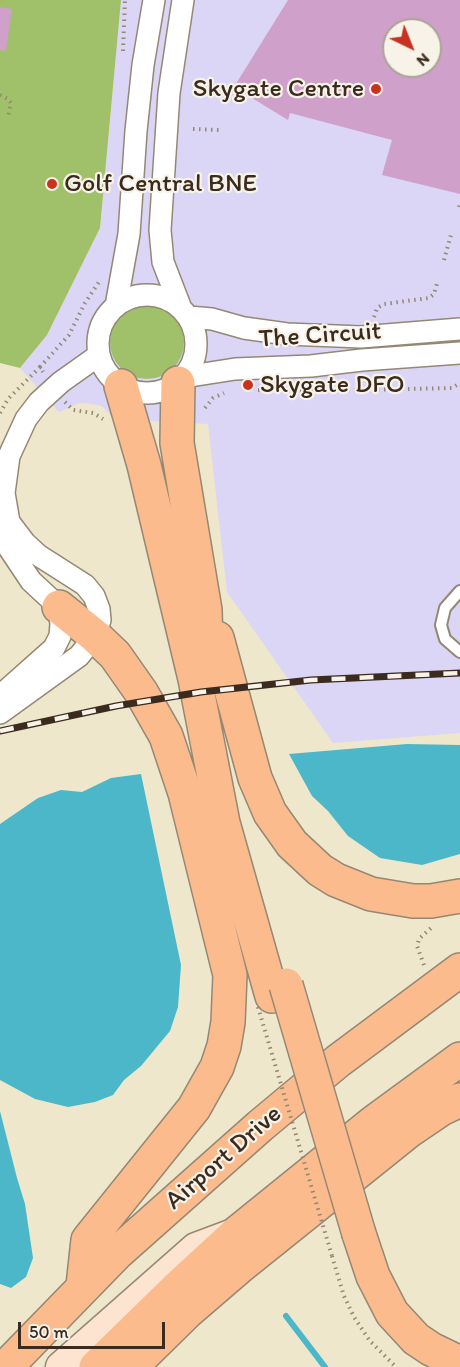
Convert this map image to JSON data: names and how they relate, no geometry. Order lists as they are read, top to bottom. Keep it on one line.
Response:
{"streets":{"main road":["Airport Drive"],"street":["The Circuit"]},"places":["Skygate Centre","Golf Central BNE","Skygate DFO"],"scale_bar":"50 m","north":"bottom right"}
